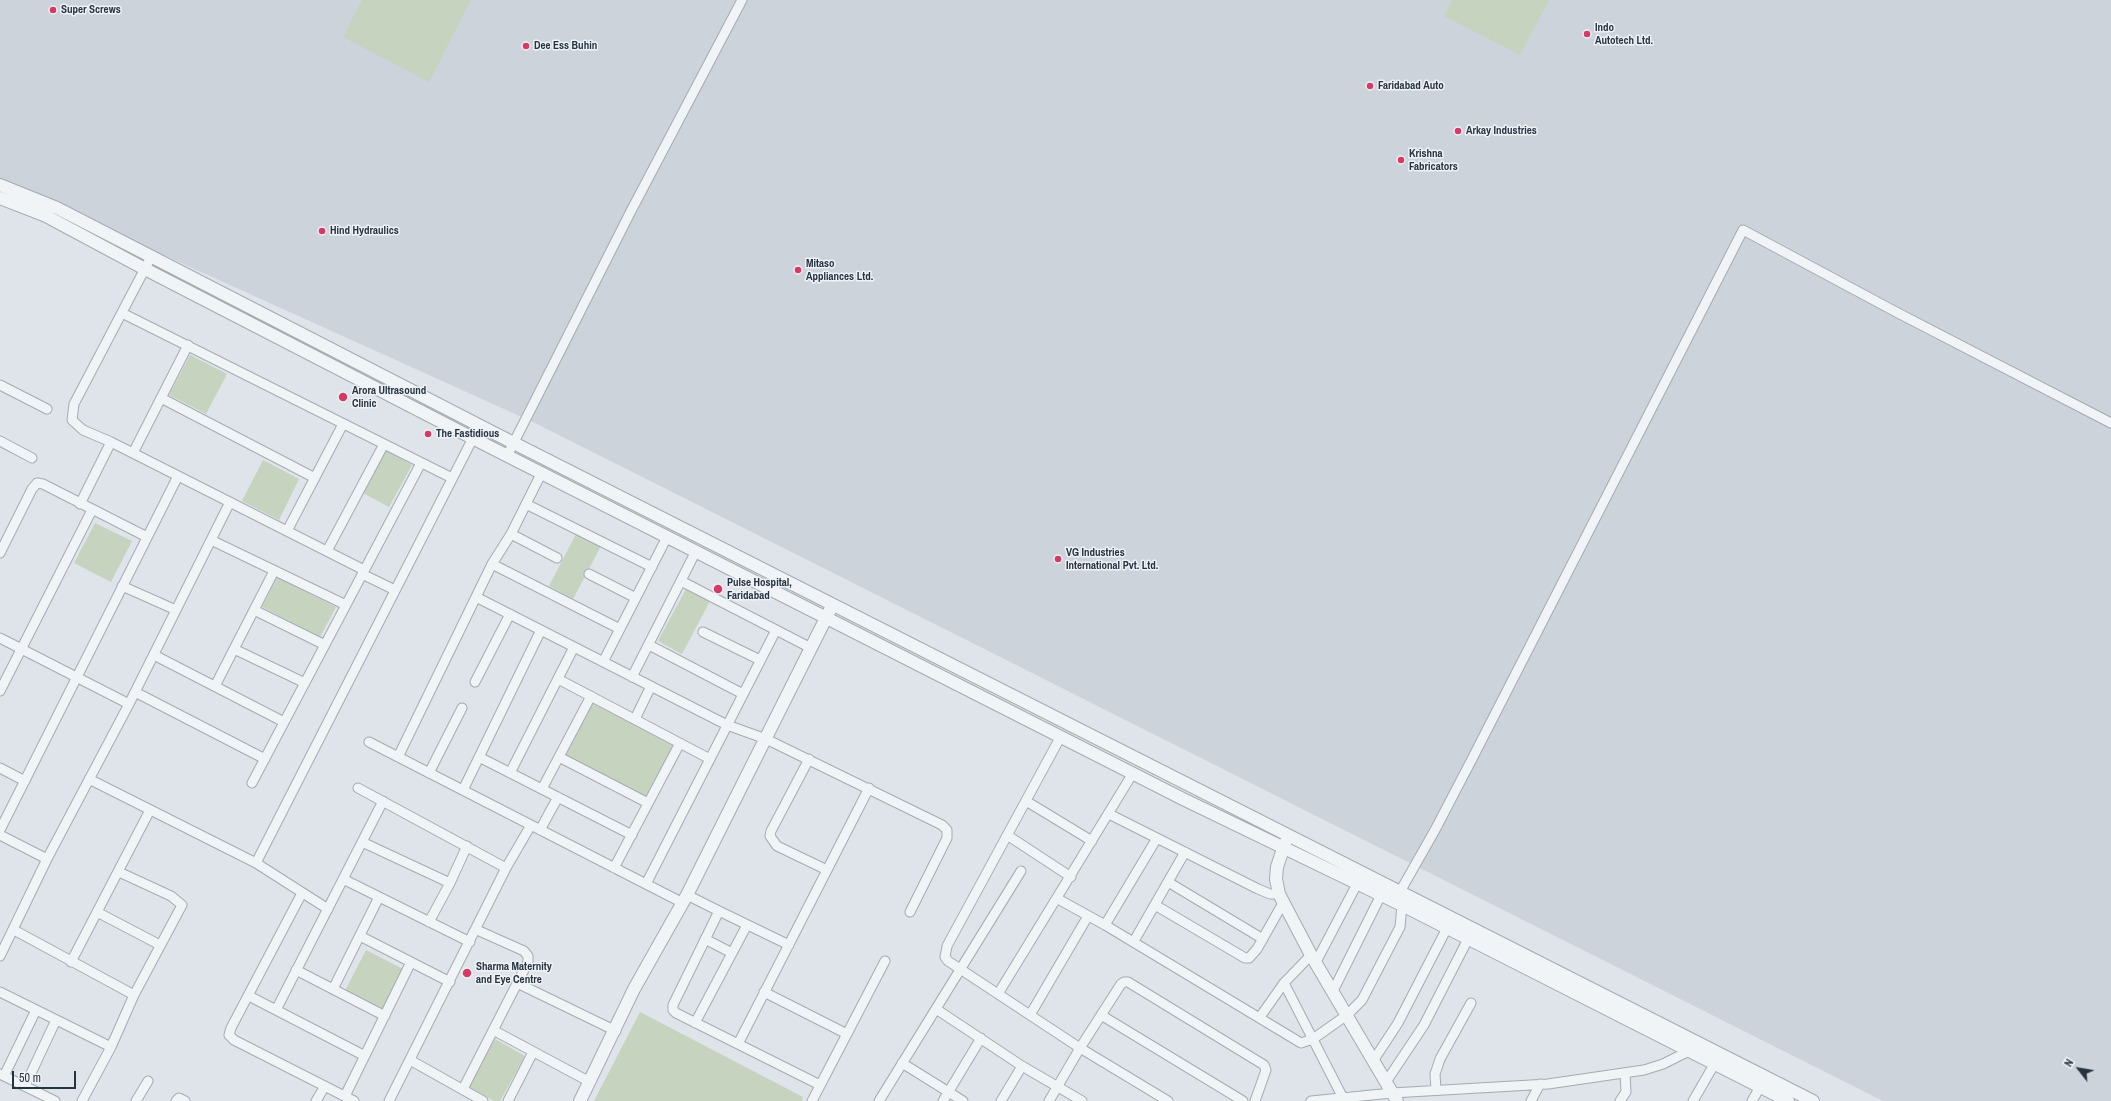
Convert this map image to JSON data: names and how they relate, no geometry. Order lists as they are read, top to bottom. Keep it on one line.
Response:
{"places":["Super Screws","Indo Autotech Ltd.","Dee Ess Buhin","Faridabad Auto","Arkay Industries","Krishna Fabricators","Hind Hydraulics","Mitaso Appliances Ltd.","Arora Ultrasound Clinic","The Fastidious","VG Industries International Pvt. Ltd.","Pulse Hospital, Faridabad","Sharma Maternity and Eye Centre"],"scale_bar":"50 m","north":"top left"}
